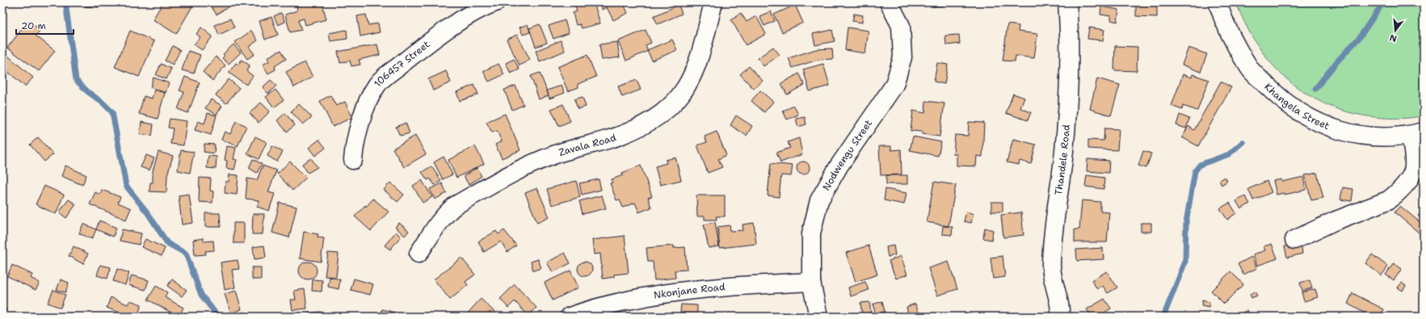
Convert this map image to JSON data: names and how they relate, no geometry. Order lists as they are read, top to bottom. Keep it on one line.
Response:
{"streets":{"street":["106457 Street","Khangela Street","Zavala Road","Nodwengu Street","Thandele Road","Nkonjane Road"]},"crossings":[["Nodwengu Street","Nkonjane Road"]],"scale_bar":"20 m","north":"bottom"}
